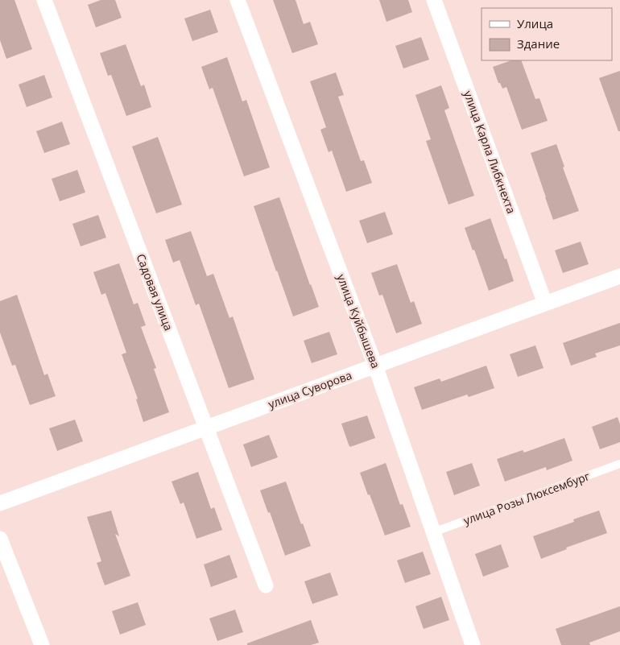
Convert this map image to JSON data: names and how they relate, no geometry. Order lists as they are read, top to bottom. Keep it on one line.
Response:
{"streets":{"street":["улица Карла Либкнехта","Садовая улица","улица Куйбышева","улица Суворова"],"lane":["улица Розы Люксембург"]},"crossings":[["улица Карла Либкнехта","улица Суворова"],["Садовая улица","улица Суворова"],["улица Куйбышева","улица Суворова"],["улица Куйбышева","улица Розы Люксембург"]],"legend":["Улица","Здание"]}
